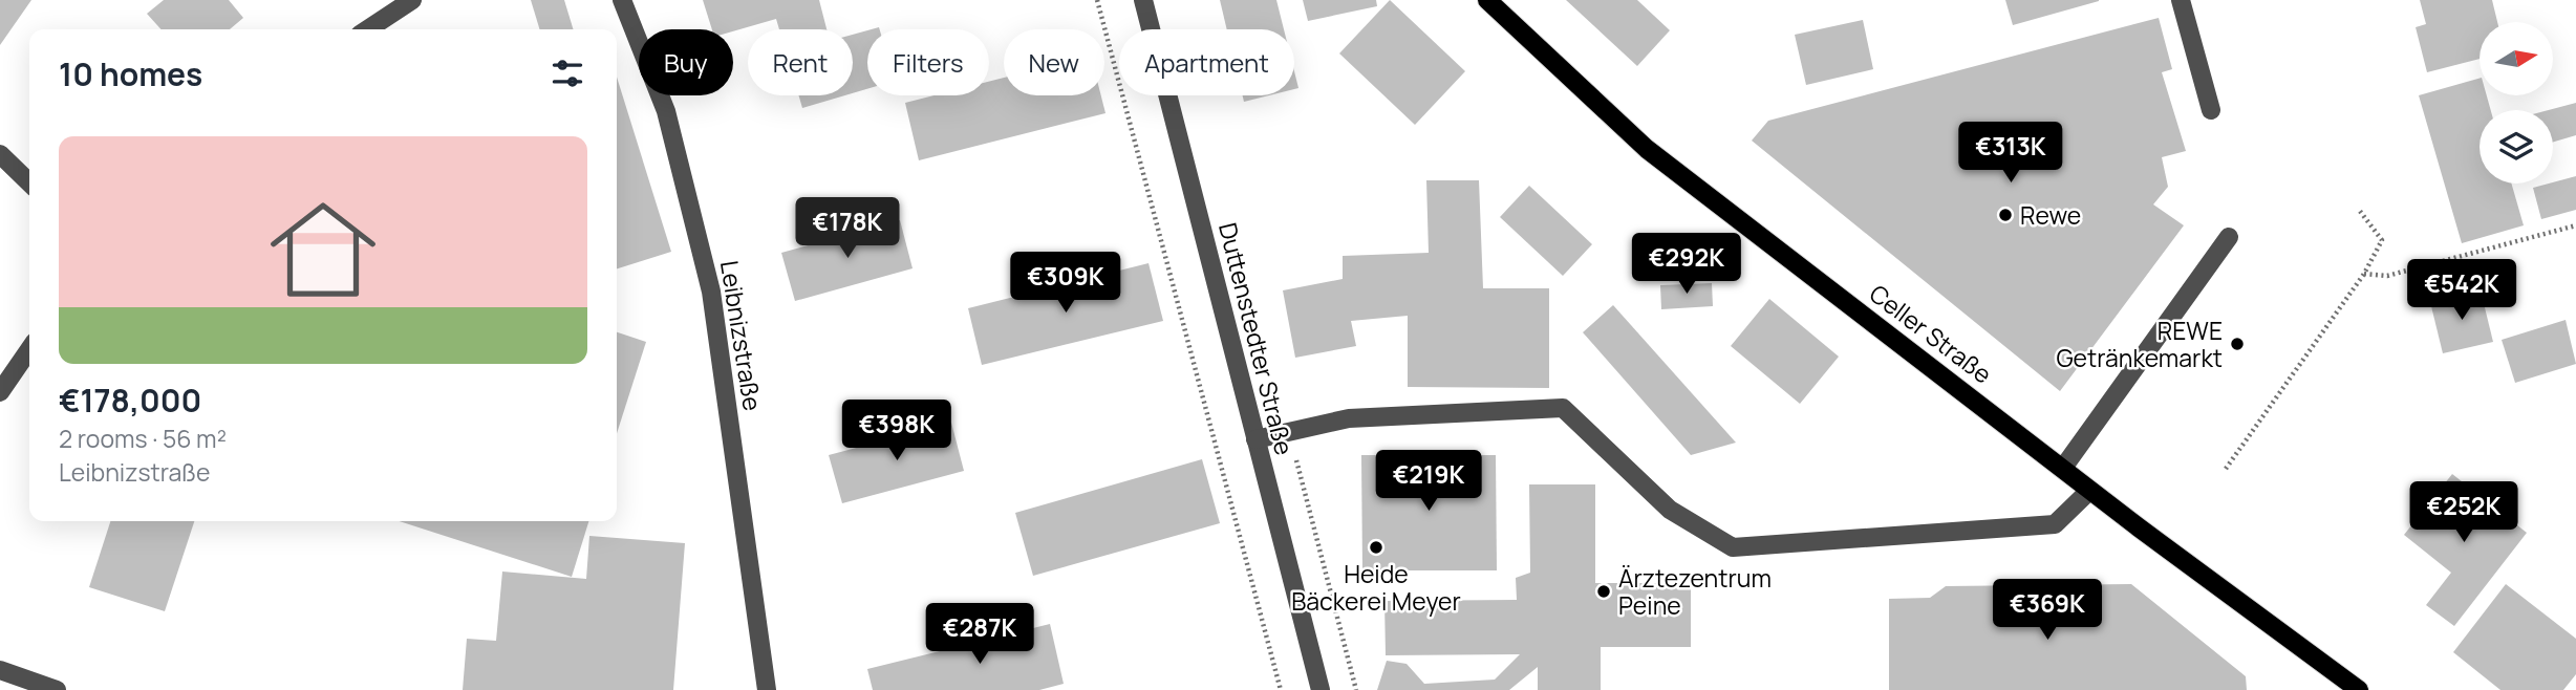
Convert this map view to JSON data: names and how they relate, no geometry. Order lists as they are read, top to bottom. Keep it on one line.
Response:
{"streets":{"main road":["Celler Straße"],"street":["Leibnizstraße","Duttenstedter Straße"]},"places":["Rewe","REWE Getränkemarkt","Heide Bäckerei Meyer","Ärztezentrum Peine"],"north":"right","page":{"chip":["Buy","Rent","Filters","New","Apartment"],"heading":"10 homes","list":[{"name":"€178,000","note":"2 rooms · 56 m² · Leibnizstraße"}],"price":["€313K","€178K","€292K","€309K","€542K","€398K","€219K","€252K","€369K","€287K"]}}
